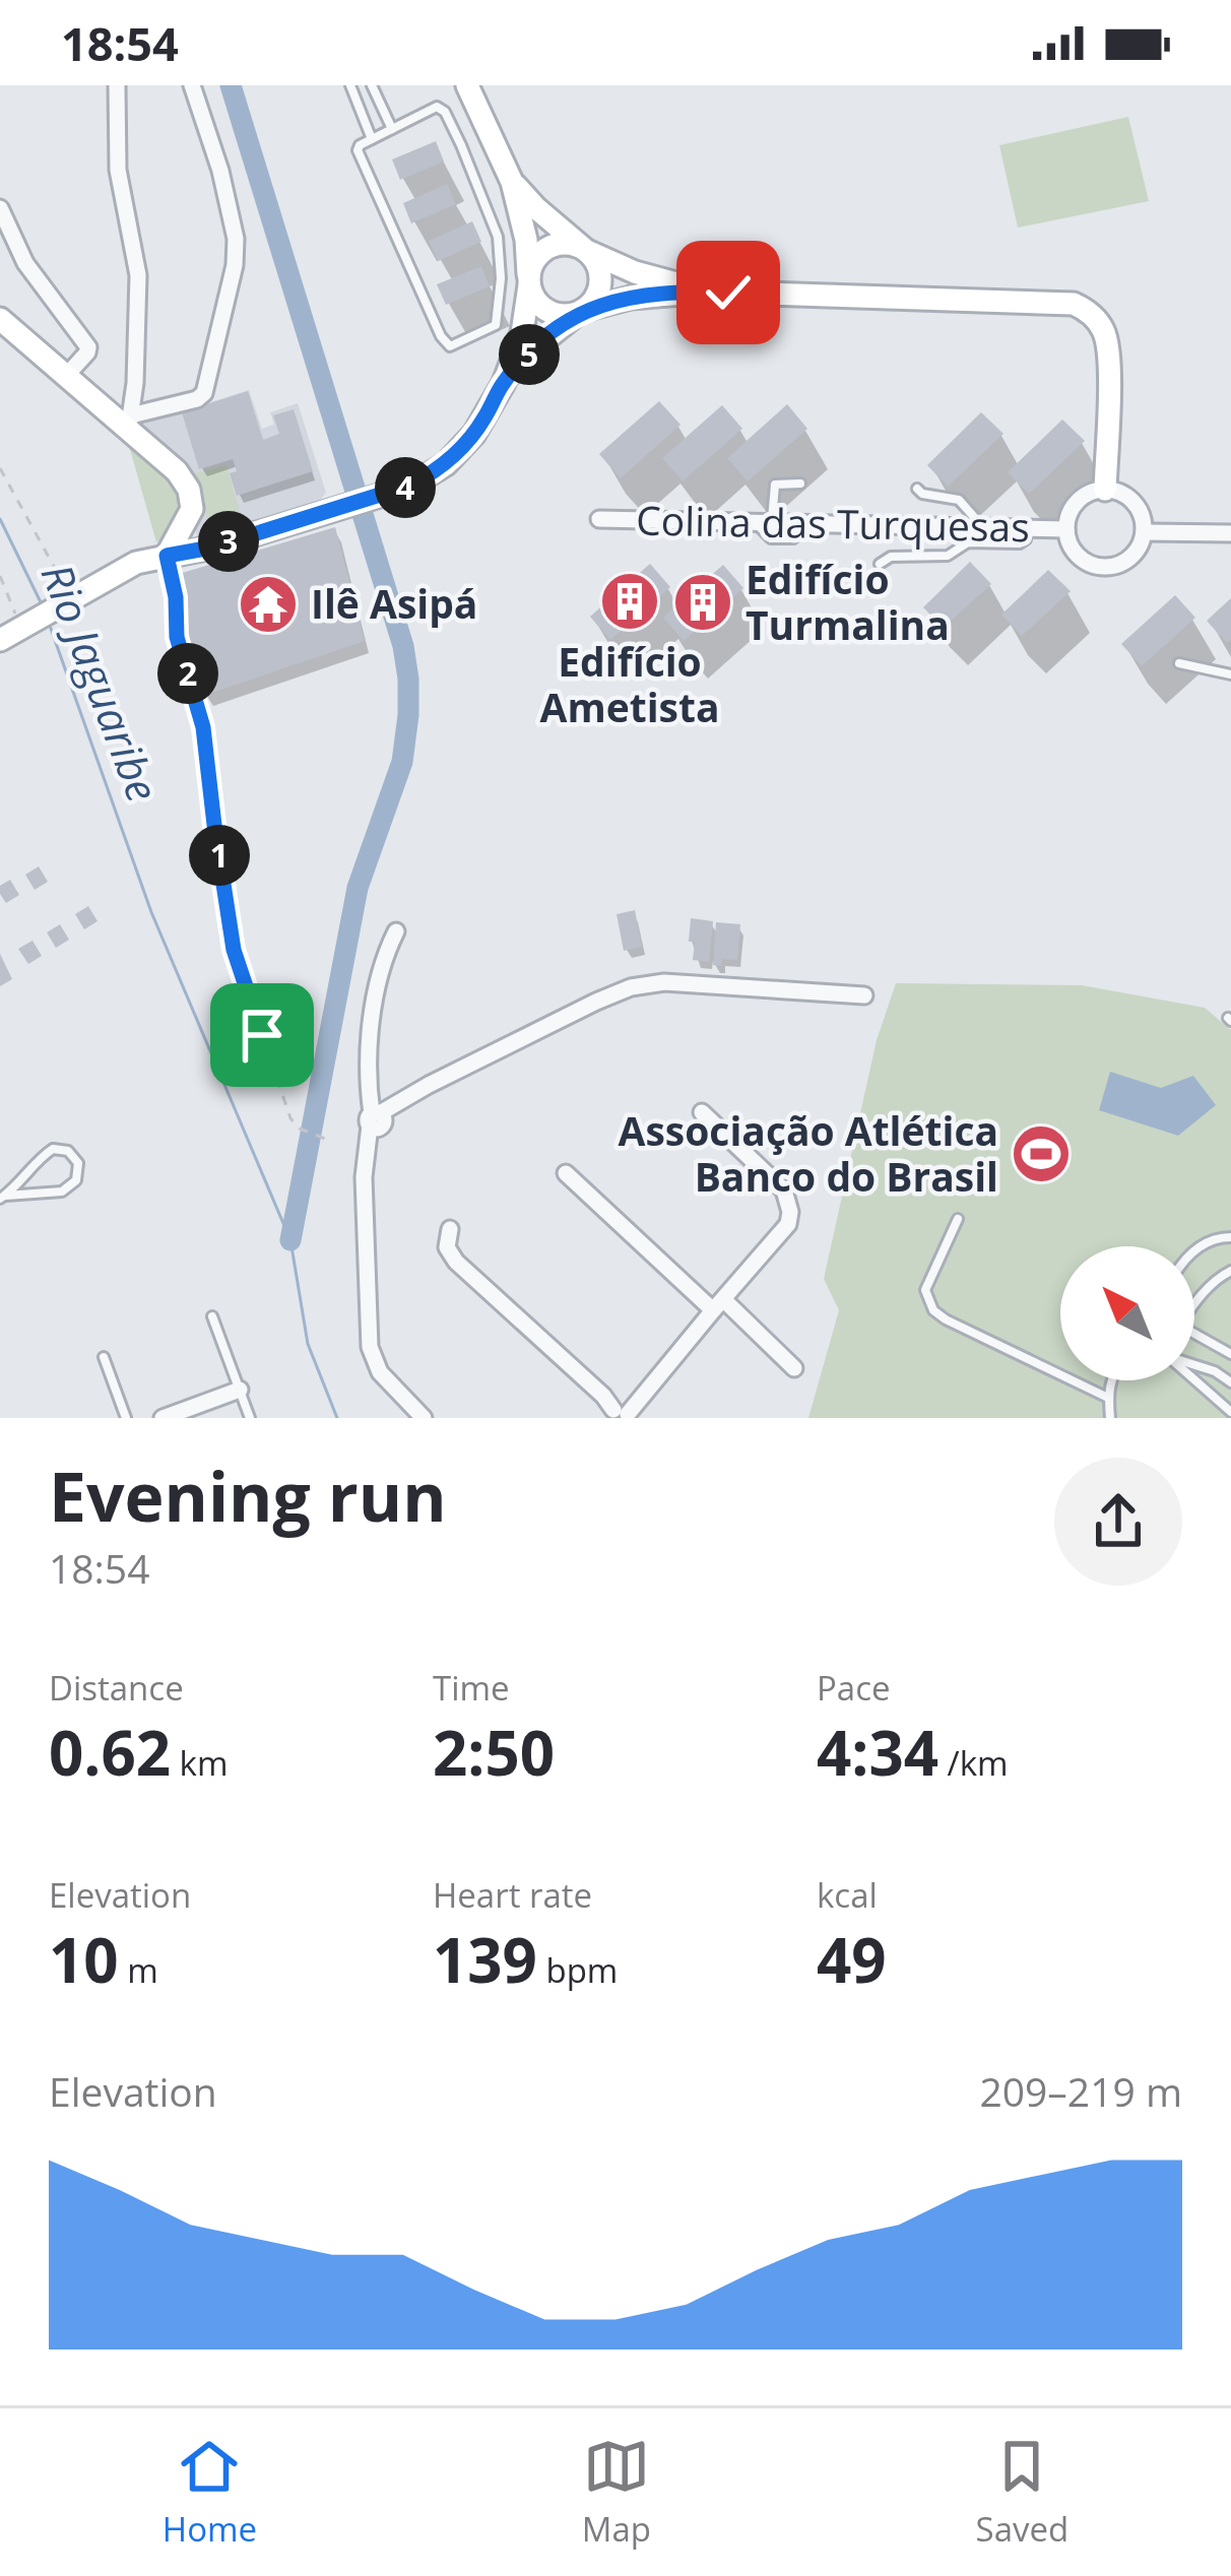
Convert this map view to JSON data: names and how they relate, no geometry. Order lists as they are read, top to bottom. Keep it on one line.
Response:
{"streets":{"street":["Colina das Turquesas"]},"water":["Rio Jaguaribe"],"places":{"building":["Edifício Ametista","Edifício Turmalina"],"temple":["Ilê Asipá"],"sports":["Associação Atlética Banco do Brasil"]},"north":"top left","page":{"status":"18:54","pins":["5","4","3","2","1"],"heading":["Evening run","18:54"],"stats":[["Distance","0.62 km"],["Time","2:50"],["Pace","4:34 /km"],["Elevation","10 m"],["Heart rate","139 bpm"],["kcal","49"]],"chart":["Elevation","209–219 m"],"tabs":["Home","Map","Saved"]}}
